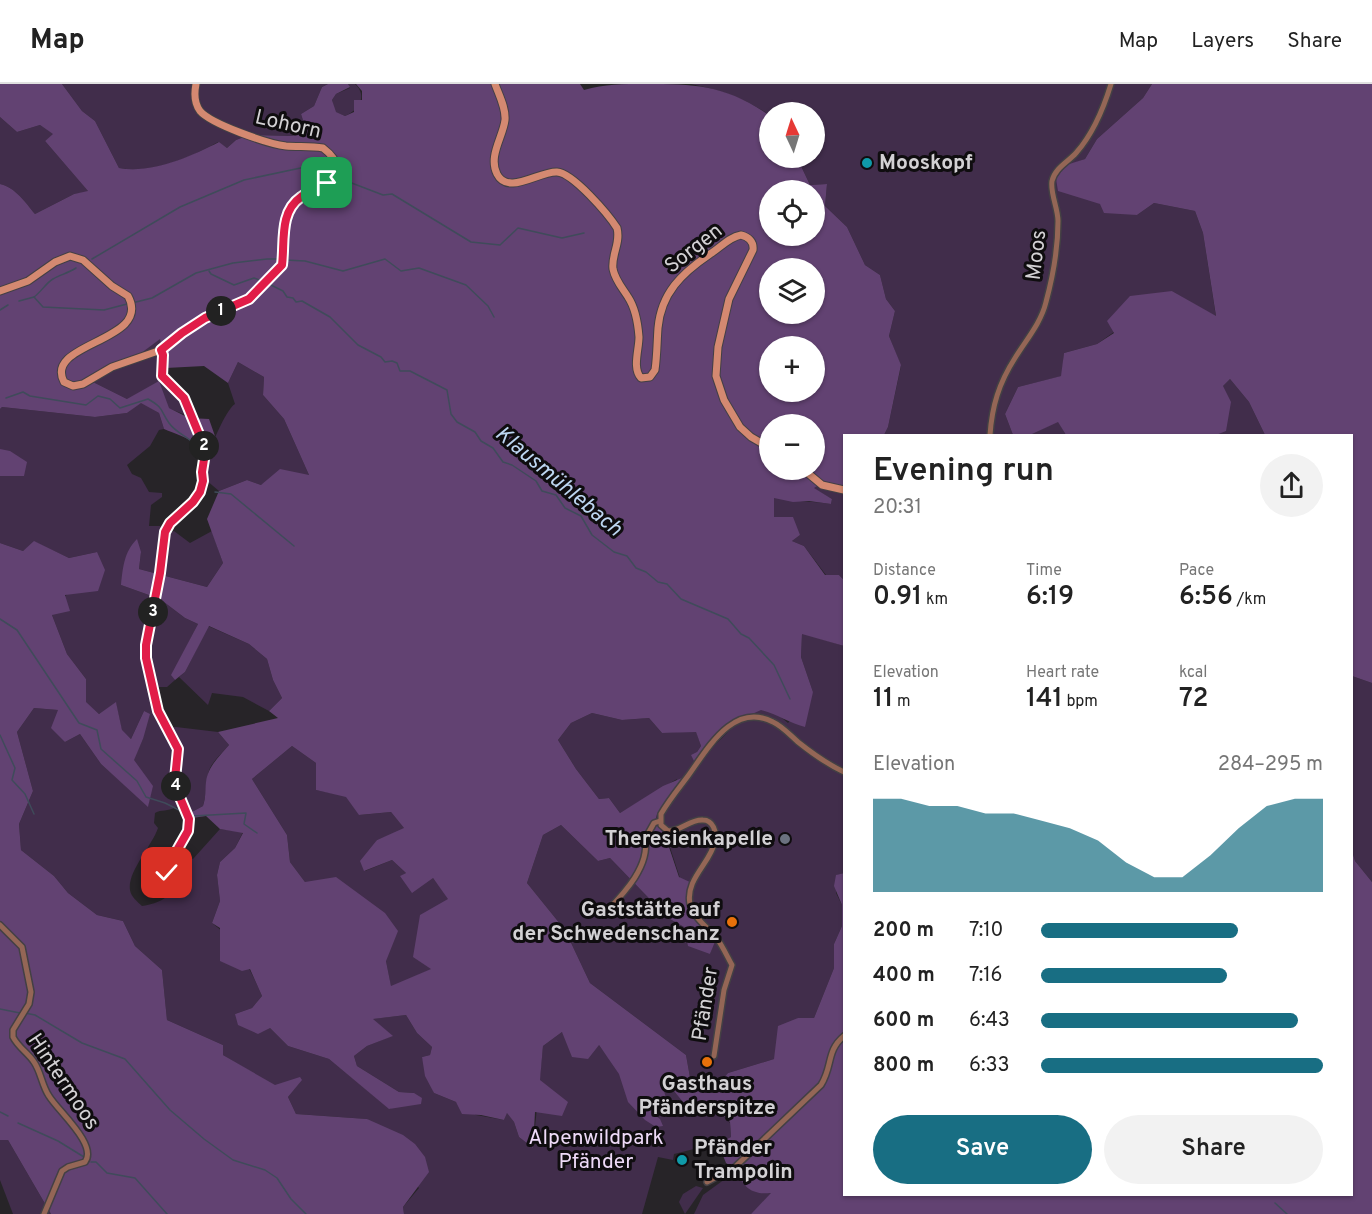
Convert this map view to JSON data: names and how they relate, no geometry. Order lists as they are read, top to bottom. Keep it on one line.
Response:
{"streets":{"street":["Lohorn","Sorgen","Moos","Pfänder","Hintermoos"]},"water":["Klausmühlebach"],"parks":["Alpenwildpark Pfänder"],"places":["Mooskopf","Theresienkapelle","Gaststätte auf der Schwedenschanz","Gasthaus Pfänderspitze","Pfänder Trampolin"],"north":"top","page":{"header":"Map","nav":["Map","Layers","Share"],"map_buttons":["+","−"],"pins":["1","2","3","4"],"heading":["Evening run","20:31"],"stats":[["Distance","0.91 km"],["Time","6:19"],["Pace","6:56 /km"],["Elevation","11 m"],["Heart rate","141 bpm"],["kcal","72"]],"chart":["Elevation","284–295 m"],"list":[{"name":"200 m","note":"7:10"},{"name":"400 m","note":"7:16"},{"name":"600 m","note":"6:43"},{"name":"800 m","note":"6:33"}],"buttons":["Save","Share"]}}
